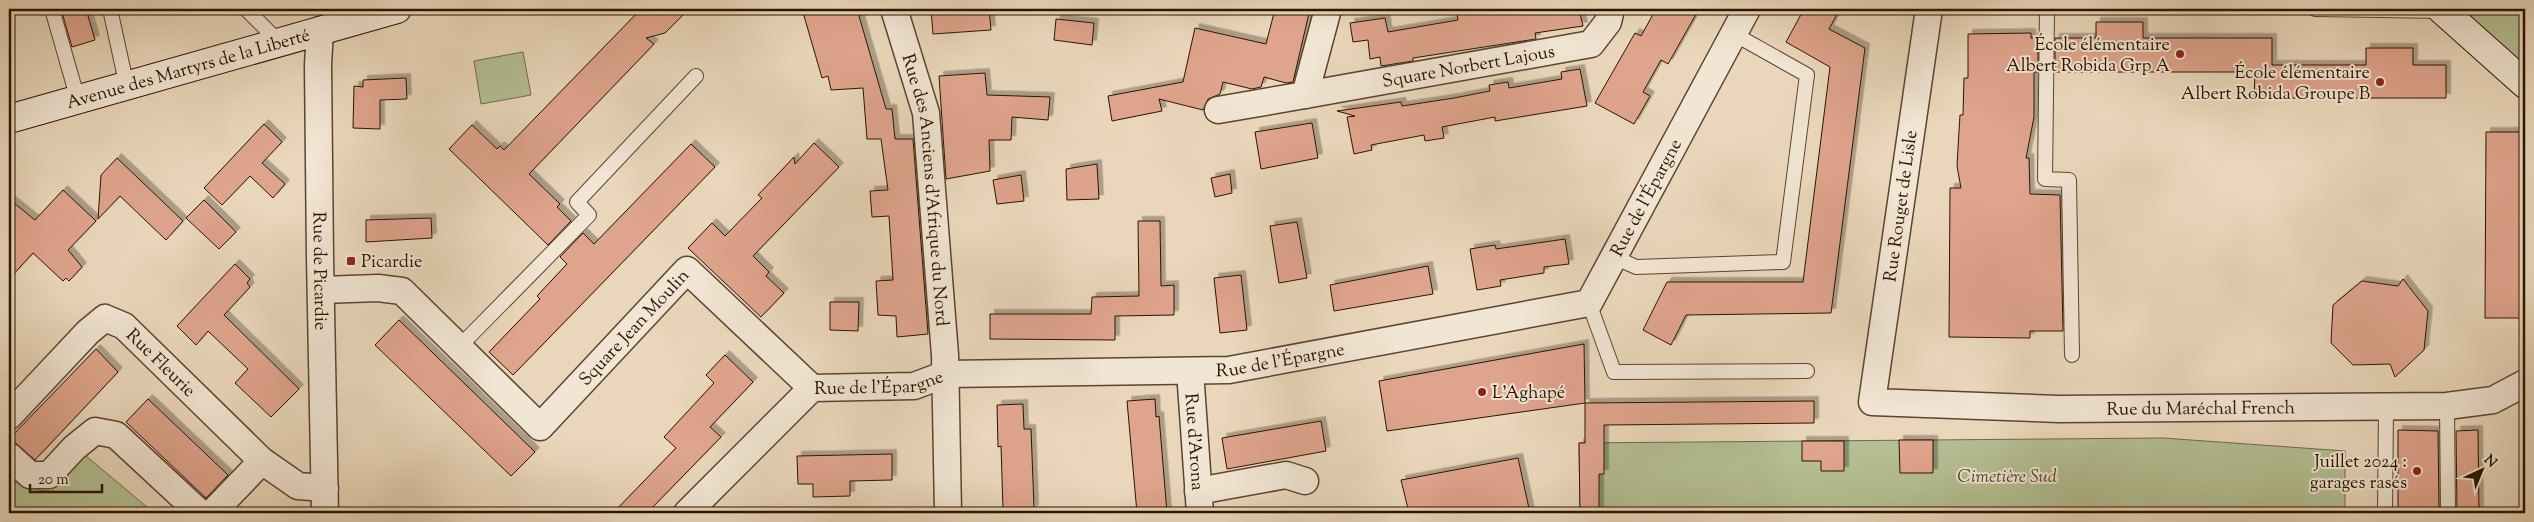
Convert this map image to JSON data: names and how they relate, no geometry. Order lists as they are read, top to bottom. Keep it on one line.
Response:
{"streets":{"street":["Square Norbert Lajous","Avenue des Martyrs de la Liberté","Rue des Anciens d'Afrique du Nord","Rue de l'Épargne","Rue Rouget de Lisle","Rue de Picardie","Square Jean Moulin","Rue Fleurie","Rue du Maréchal French","Rue d'Arona"]},"crossings":[["Avenue des Martyrs de la Liberté","Rue de Picardie"],["Rue des Anciens d'Afrique du Nord","Rue de l'Épargne"],["Rue de l'Épargne","Square Jean Moulin"],["Rue de l'Épargne","Rue d'Arona"],["Rue Rouget de Lisle","Rue du Maréchal French"],["Rue de Picardie","Square Jean Moulin"],["Rue de Picardie","Rue Fleurie"]],"parks":["Cimetière Sud"],"places":{"other":["École élémentaire Albert Robida Grp A","École élémentaire Albert Robida Groupe B","L'Aghapé","Juillet 2024 : garages rasés"],"transit":["Picardie"]},"scale_bar":"20 m","north":"top right"}
